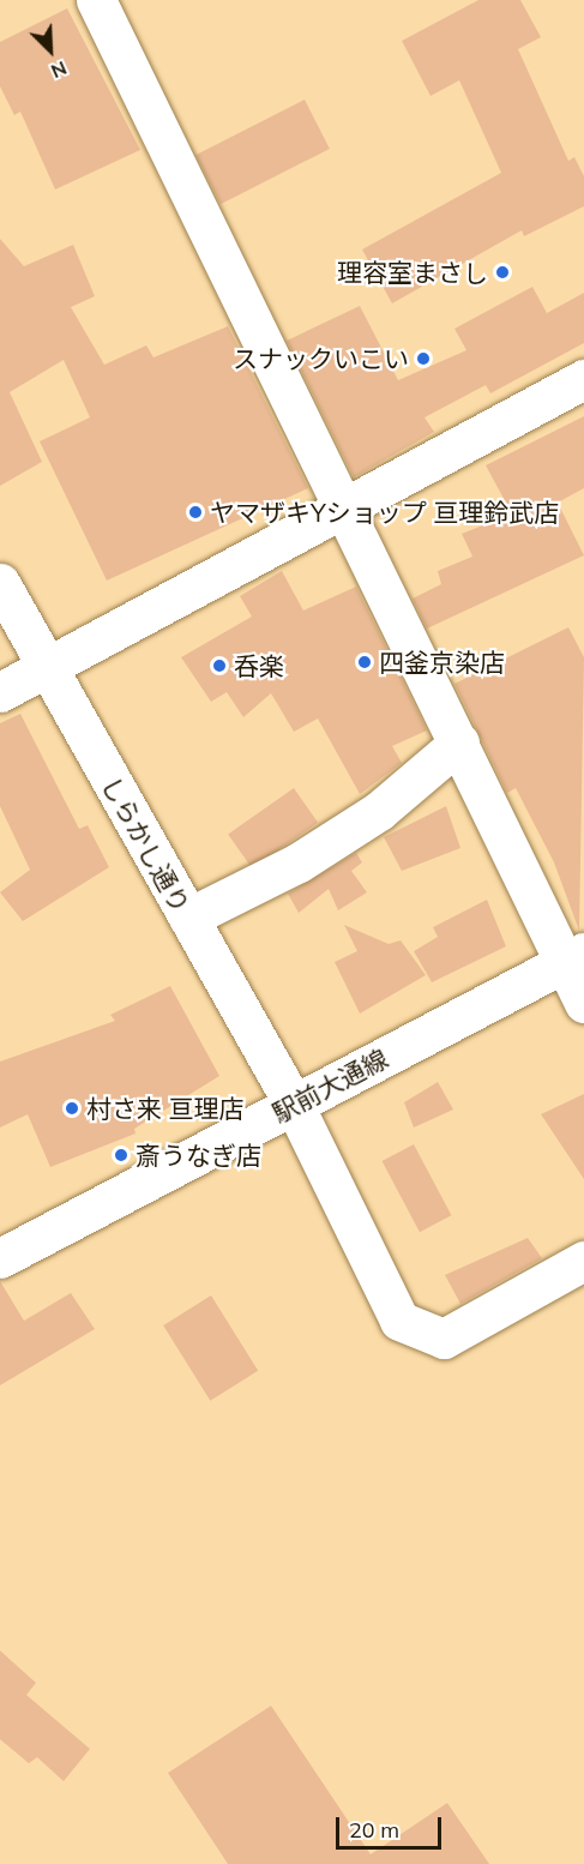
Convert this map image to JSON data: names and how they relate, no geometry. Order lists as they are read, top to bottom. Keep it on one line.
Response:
{"streets":{"street":["しらかし通り","駅前大通線"]},"crossings":[["しらかし通り","駅前大通線"]],"places":["理容室まさし","スナックいこい","ヤマザキYショップ 亘理鈴武店","四釜京染店","呑楽","村さ来 亘理店","斎うなぎ店"],"scale_bar":"20 m","north":"bottom right"}
